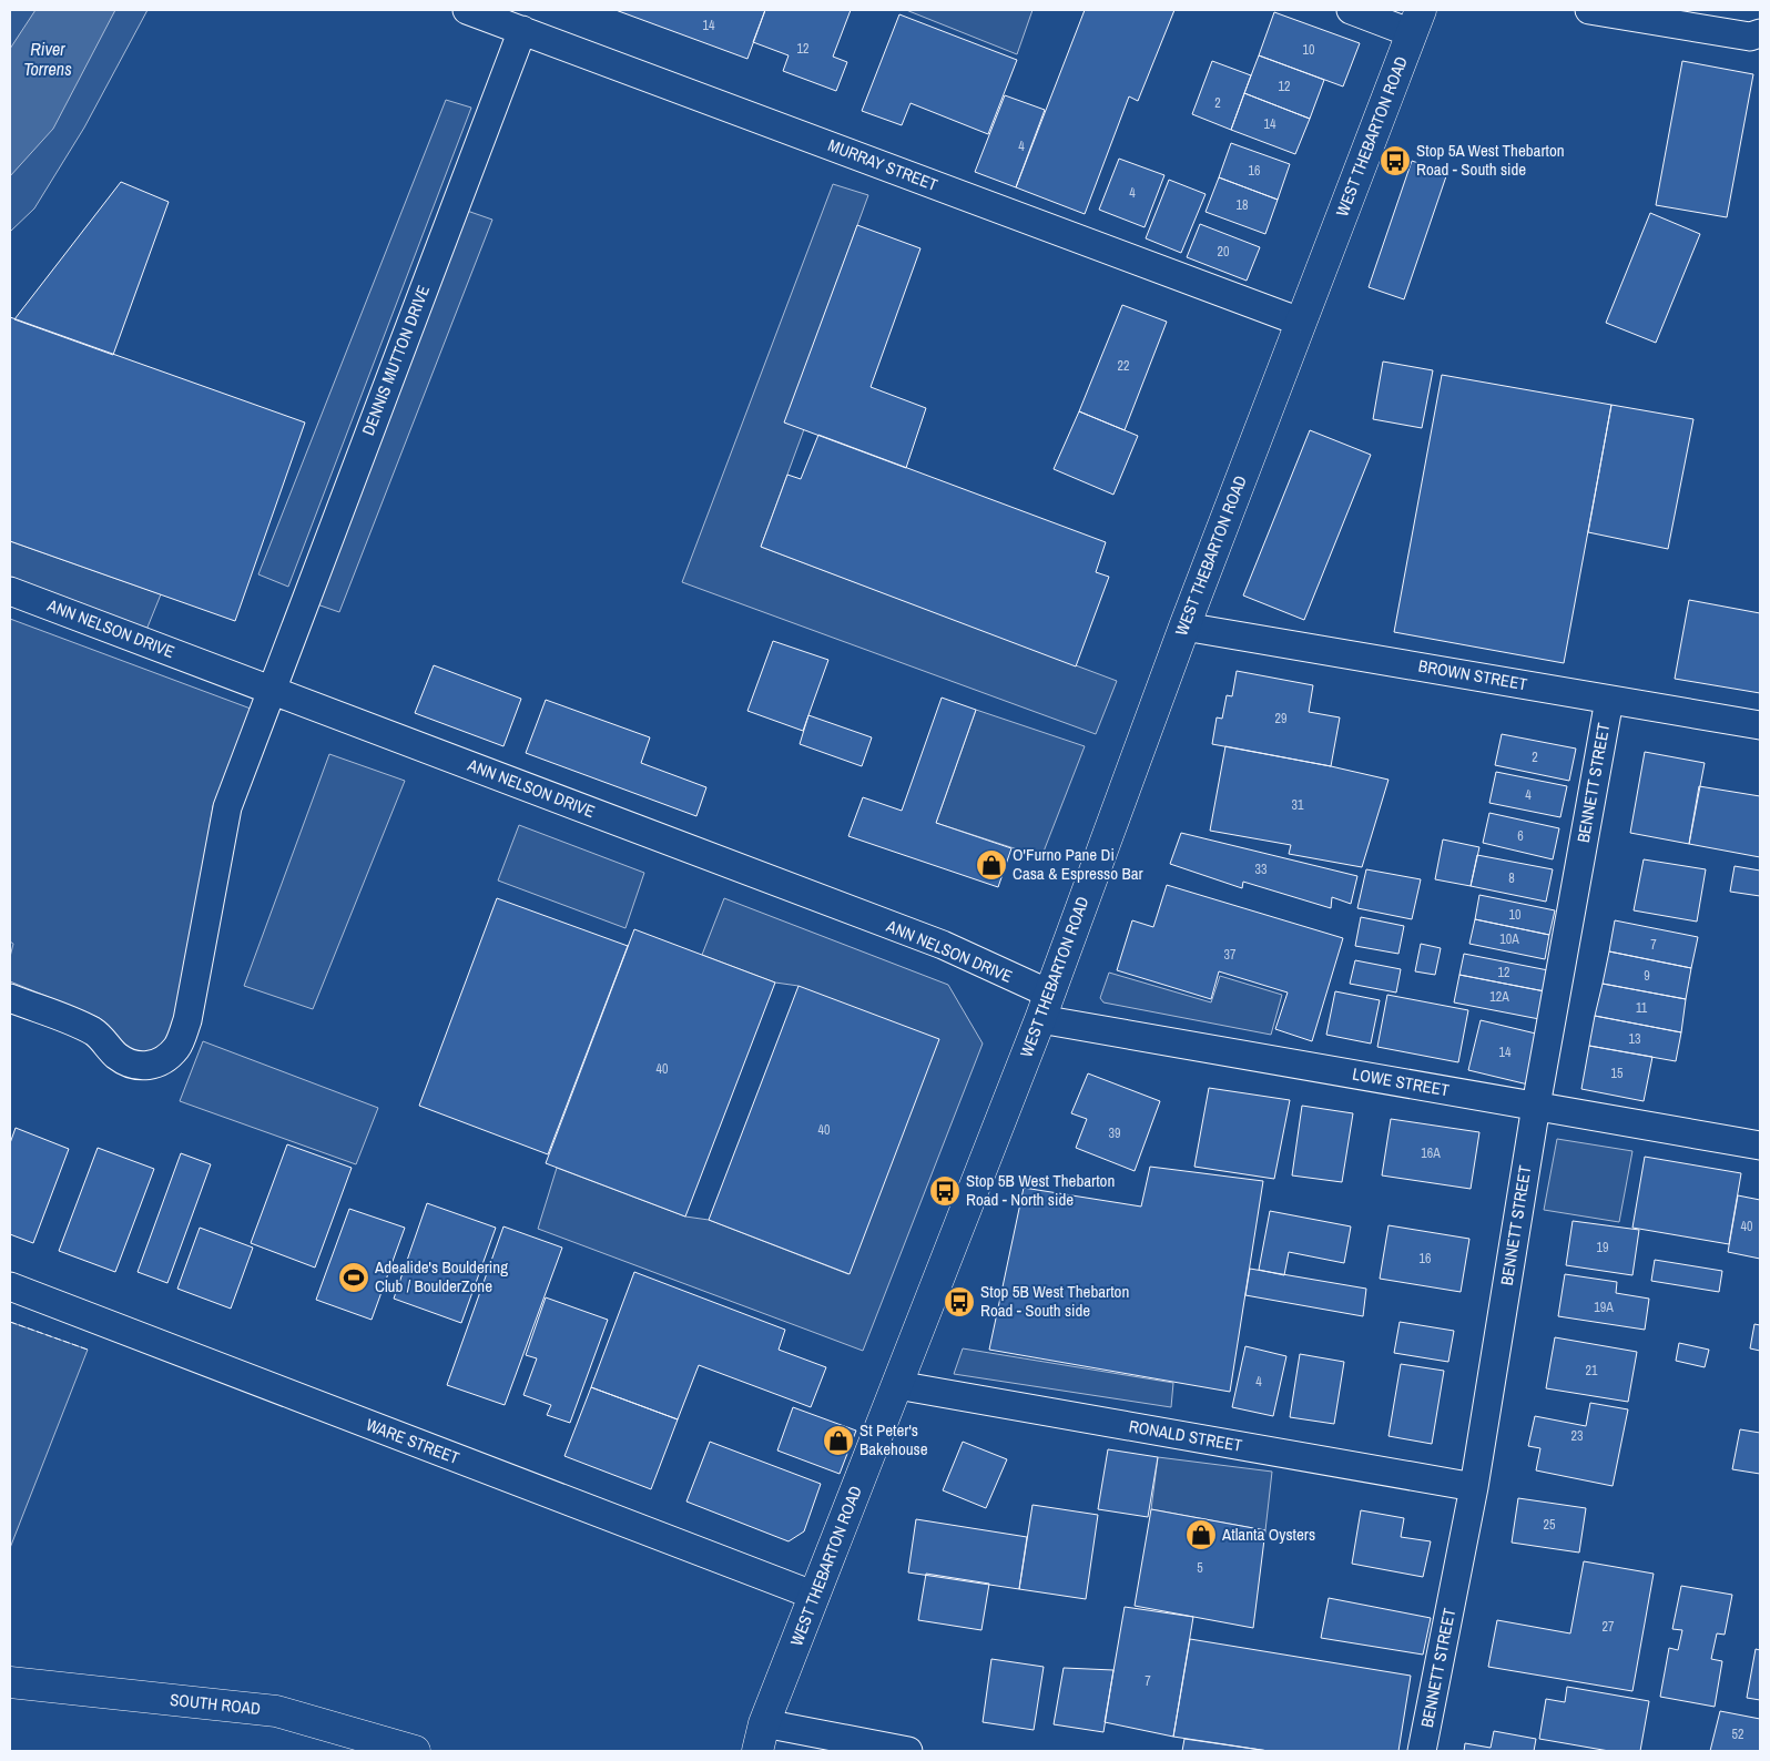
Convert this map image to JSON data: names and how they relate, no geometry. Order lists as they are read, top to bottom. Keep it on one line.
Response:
{"streets":{"main road":["WEST THEBARTON ROAD","SOUTH ROAD"],"street":["MURRAY STREET","DENNIS MUTTON DRIVE","ANN NELSON DRIVE","BROWN STREET","BENNETT STREET","LOWE STREET","RONALD STREET","WARE STREET"]},"crossings":[["WEST THEBARTON ROAD","MURRAY STREET"],["WEST THEBARTON ROAD","ANN NELSON DRIVE"],["WEST THEBARTON ROAD","BROWN STREET"],["WEST THEBARTON ROAD","LOWE STREET"],["WEST THEBARTON ROAD","RONALD STREET"],["WEST THEBARTON ROAD","WARE STREET"],["MURRAY STREET","DENNIS MUTTON DRIVE"],["DENNIS MUTTON DRIVE","ANN NELSON DRIVE"],["ANN NELSON DRIVE","LOWE STREET"],["BROWN STREET","BENNETT STREET"],["BENNETT STREET","LOWE STREET"],["BENNETT STREET","RONALD STREET"]],"water":["River Torrens"],"places":{"bus stop":["Stop 5A West Thebarton Road - South side","Stop 5B West Thebarton Road - North side","Stop 5B West Thebarton Road - South side"],"shop":["O'Furno Pane Di Casa & Espresso Bar","St Peter's Bakehouse","Atlanta Oysters"],"sports":["Adealide's Bouldering Club / BoulderZone"]},"house_numbers":["14","12","10","12","2","14","4","16","4","18","20","22","29","2","4","31","6","33","8","10","10A","7","37","12","9","12A","11","13","14","40","15","40","39","16A","40","19","16","19A","21","4","23","25","5","27","7","52"]}
